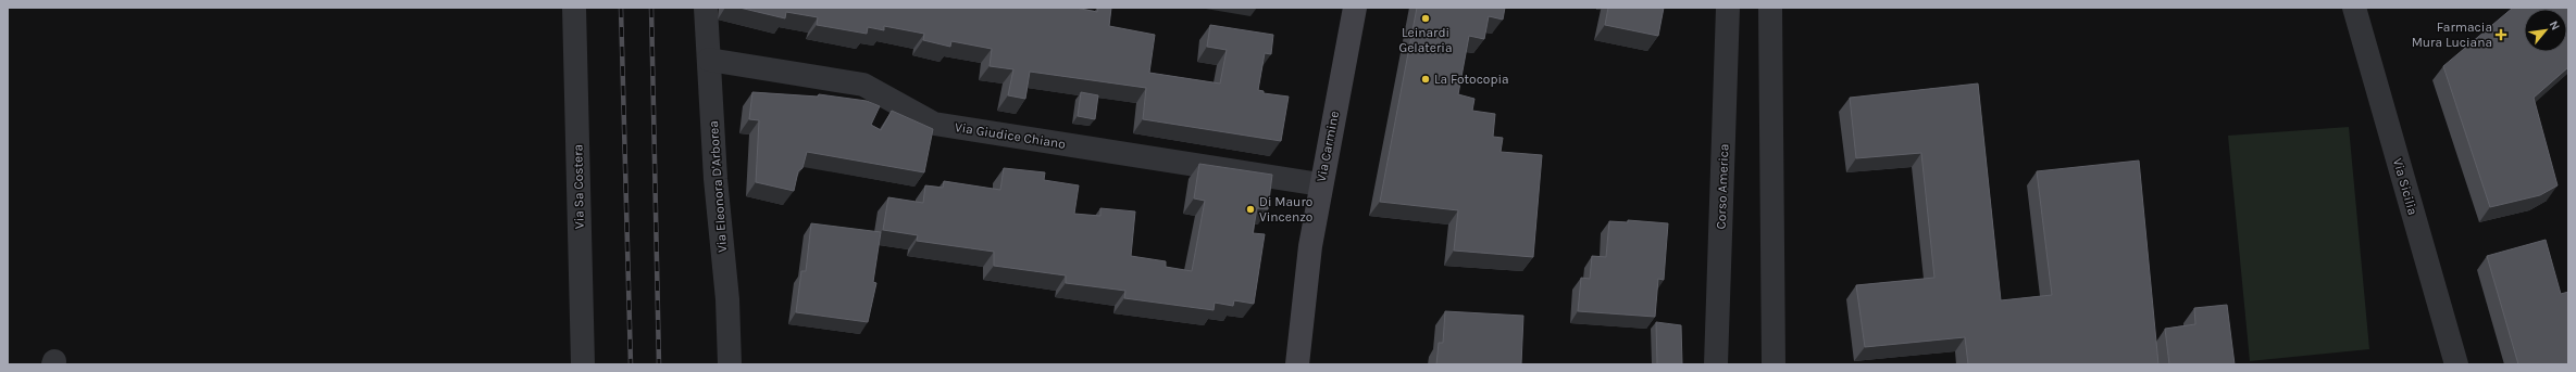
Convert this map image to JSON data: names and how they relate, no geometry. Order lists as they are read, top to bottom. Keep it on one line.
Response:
{"streets":{"main road":["Via Carmine"],"street":["Via Giudice Chiano","Via Sa Costera","Via Eleonora D'Arborea","Corso America","Via Sicilia"]},"crossings":[["Via Giudice Chiano","Via Carmine"],["Via Giudice Chiano","Via Eleonora D'Arborea"]],"places":{"other":["Leinardi Gelateria","La Fotocopia","Di Mauro Vincenzo"],"health":["Farmacia Mura Luciana"]},"north":"top right"}
